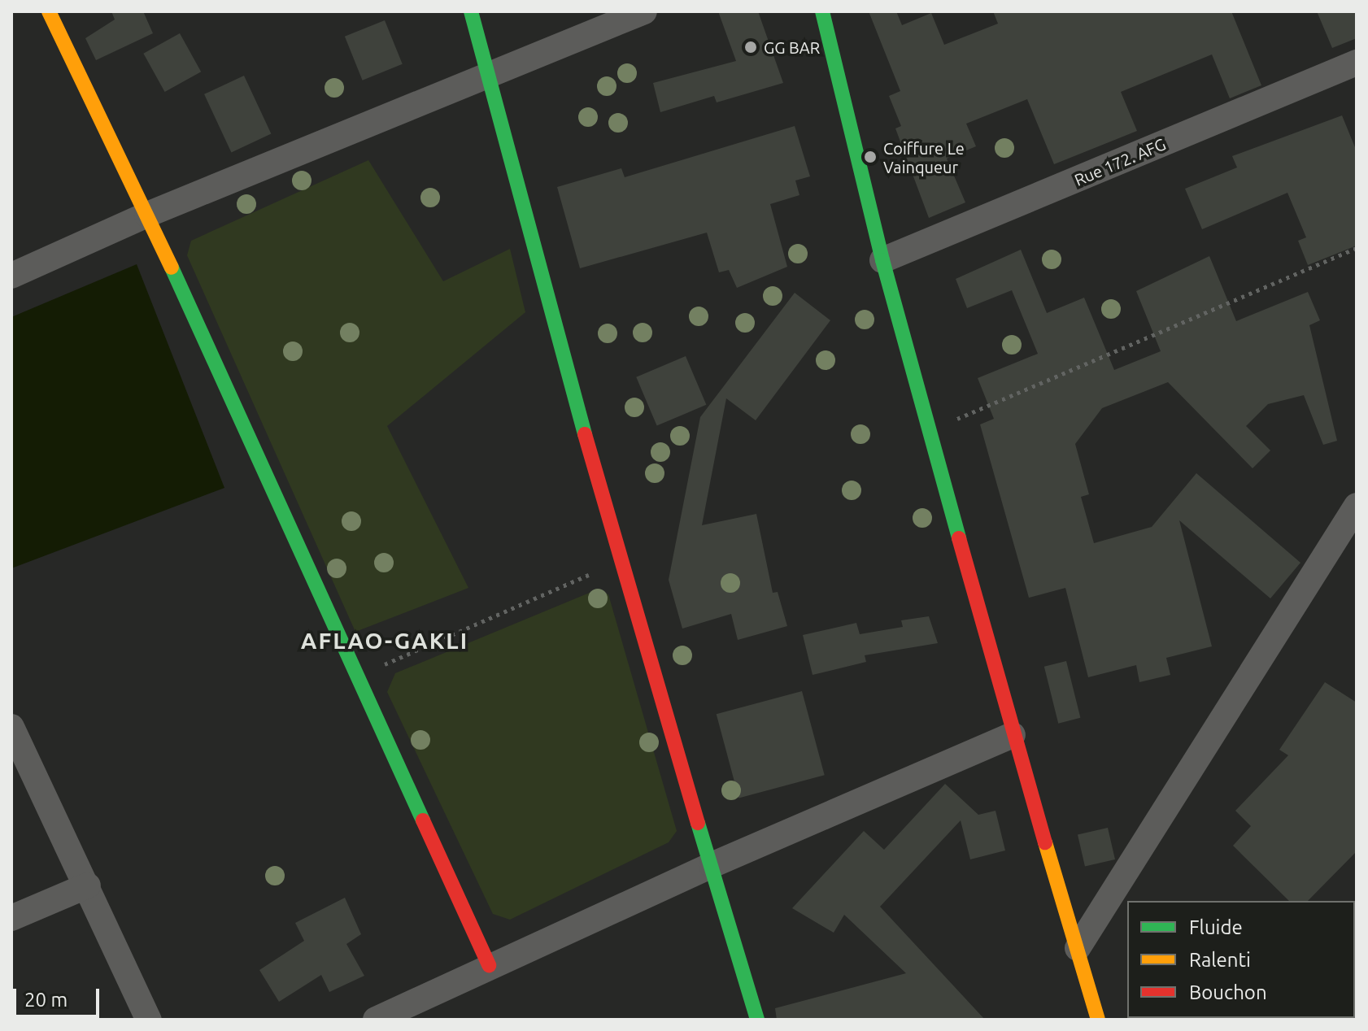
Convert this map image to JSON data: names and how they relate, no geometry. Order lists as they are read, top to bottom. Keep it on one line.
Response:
{"streets":{"street":["Rue 172. AFG"]},"districts":["AFLAO-GAKLI"],"places":["GG BAR","Coiffure Le Vainqueur"],"legend":["Fluide","Ralenti","Bouchon"],"scale_bar":"20 m"}
